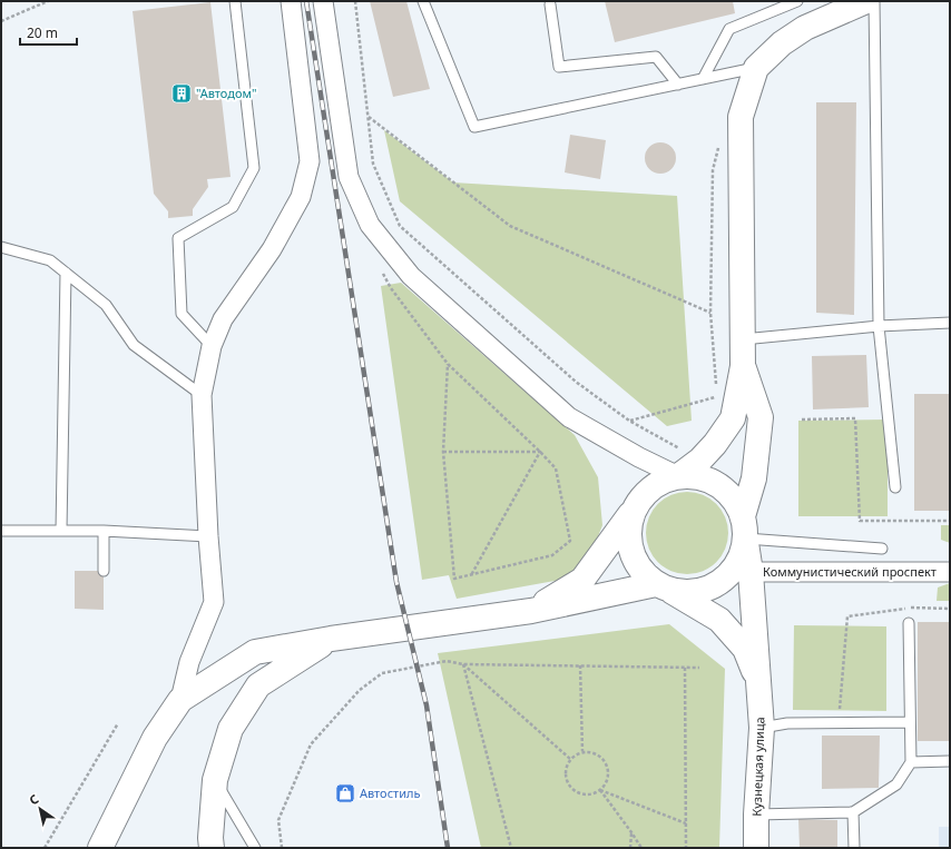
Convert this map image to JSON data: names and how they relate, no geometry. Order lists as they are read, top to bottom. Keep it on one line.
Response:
{"streets":{"main road":["Кузнецкая улица"],"street":["Коммунистический проспект"]},"crossings":[["Коммунистический проспект","Кузнецкая улица"]],"places":{"building":["\"Автодом\""],"shop":["Автостиль"]},"scale_bar":"20 m","north":"top left"}
